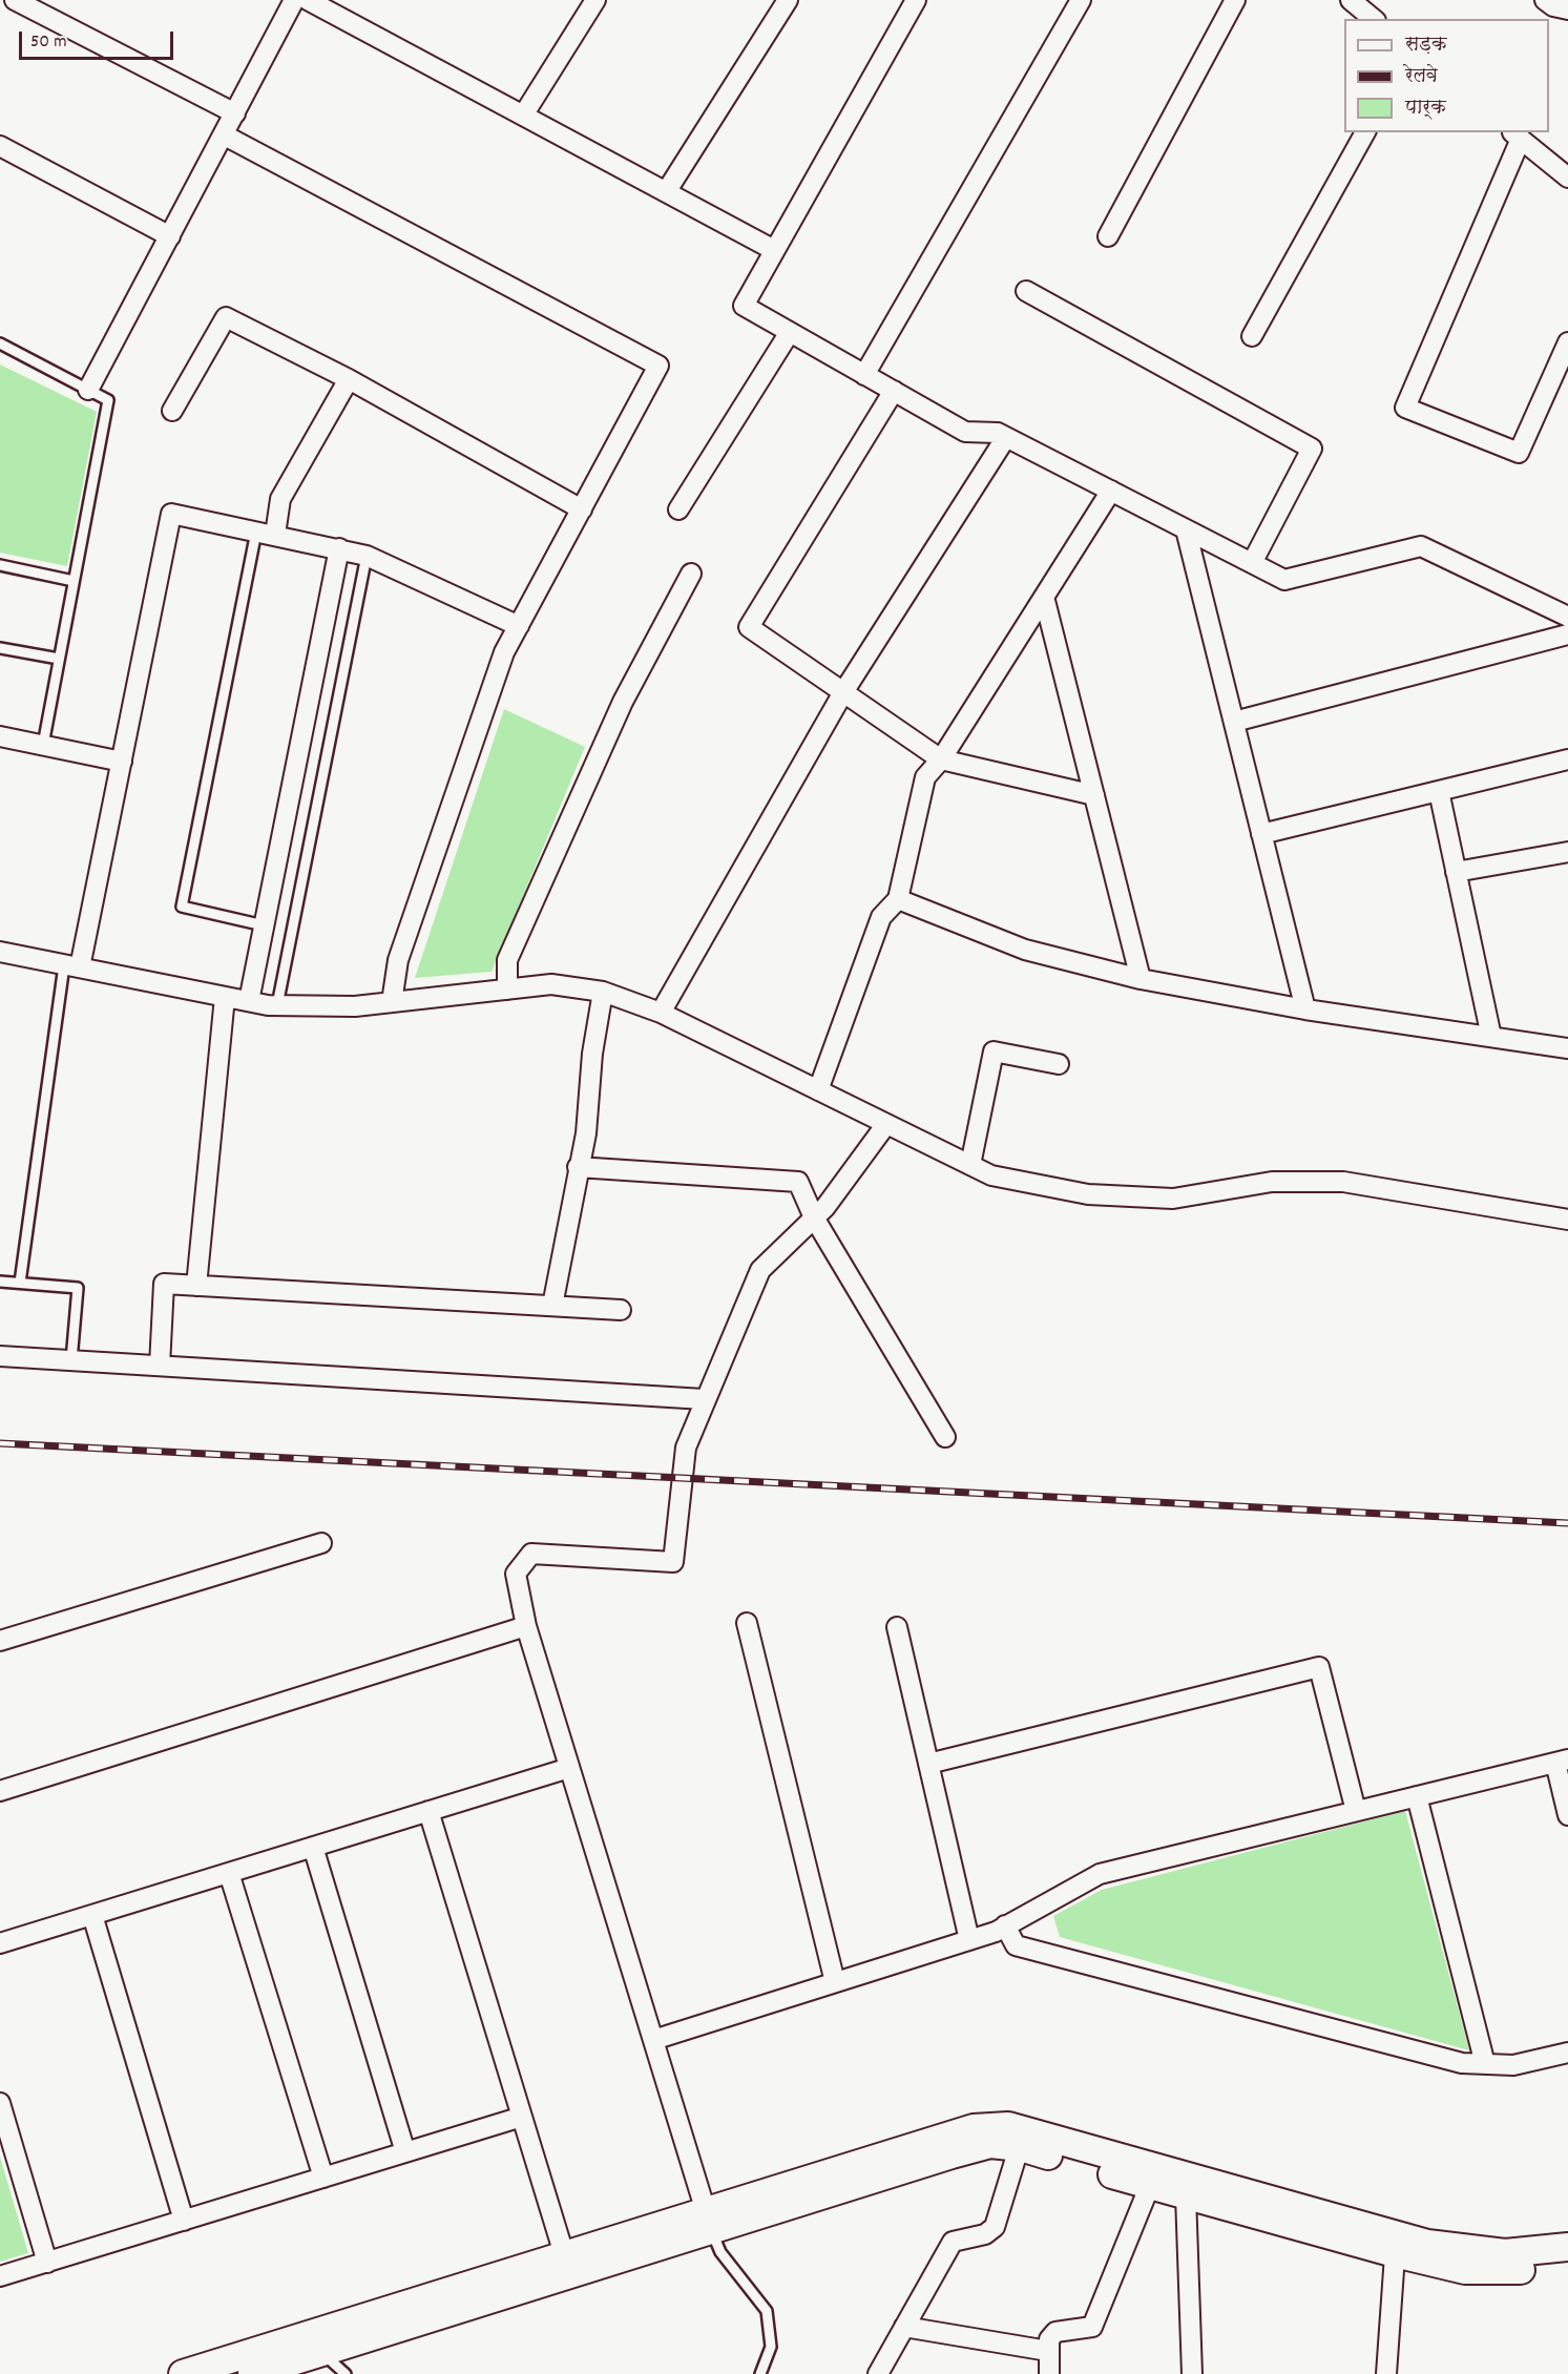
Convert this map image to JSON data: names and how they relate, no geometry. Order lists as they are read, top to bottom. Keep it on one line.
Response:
{"legend":["सड़क","रेलवे","पार्क"],"scale_bar":"50 m"}
